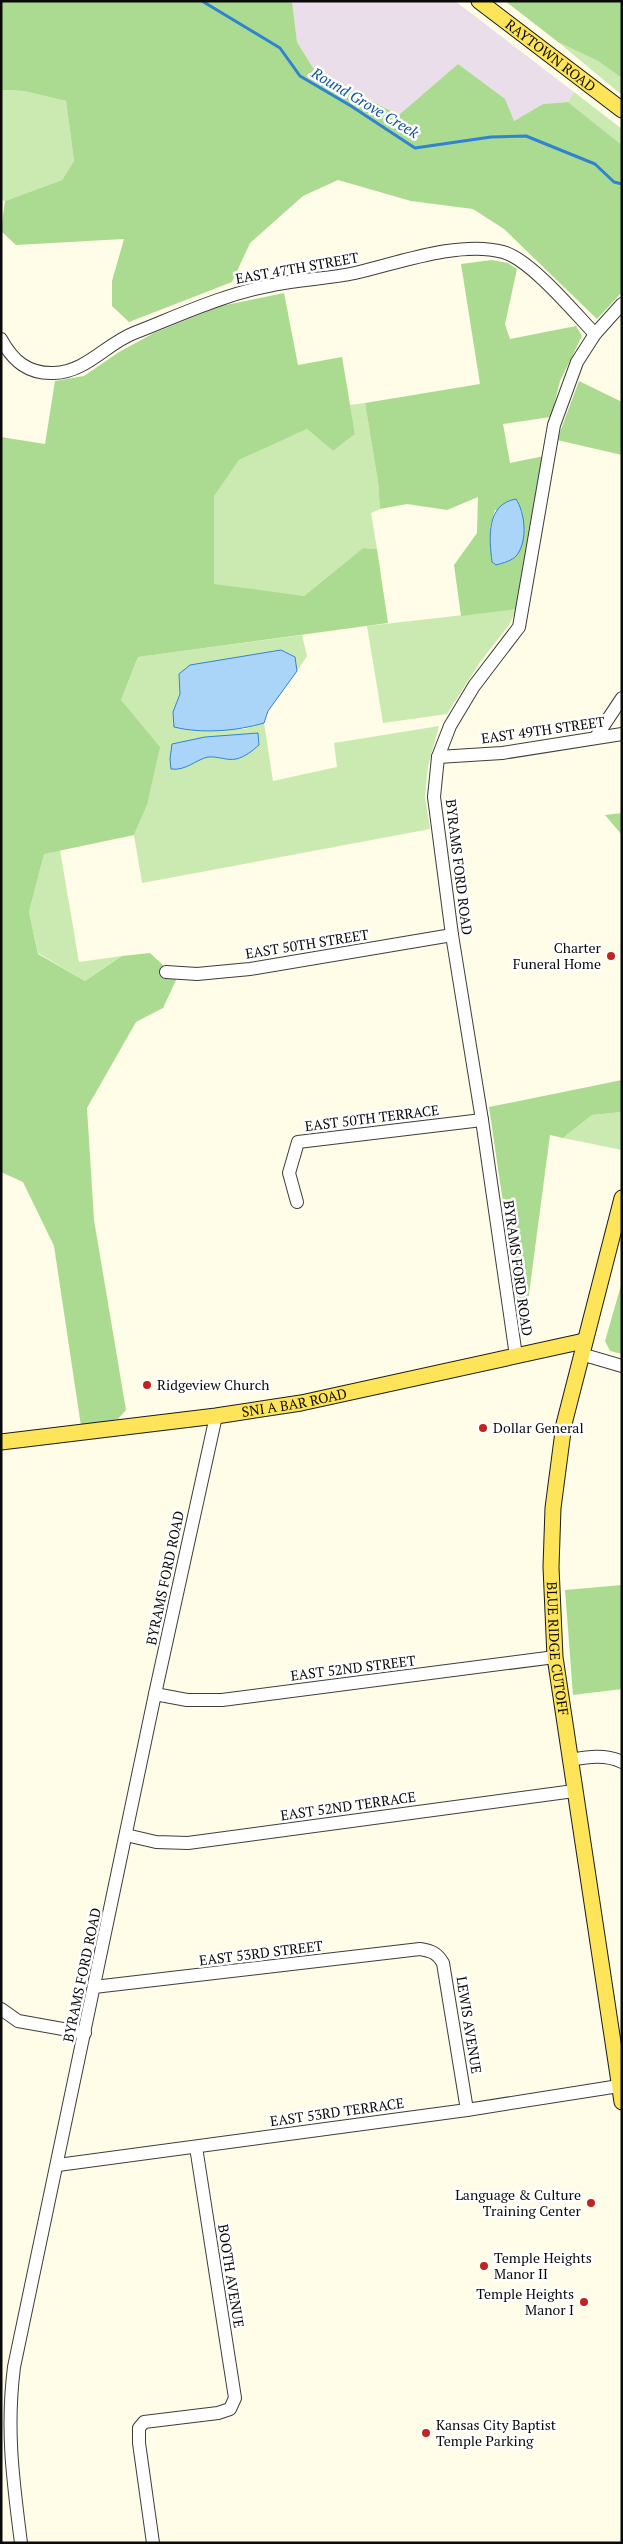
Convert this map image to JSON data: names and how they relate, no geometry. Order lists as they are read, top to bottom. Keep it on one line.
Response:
{"streets":{"main road":["RAYTOWN ROAD","SNI A BAR ROAD","BLUE RIDGE CUTOFF"],"street":["EAST 47TH STREET","EAST 49TH STREET","BYRAMS FORD ROAD","EAST 50TH STREET","EAST 50TH TERRACE","EAST 52ND STREET","EAST 52ND TERRACE","EAST 53RD STREET","LEWIS AVENUE","EAST 53RD TERRACE","BOOTH AVENUE"]},"crossings":[["EAST 47TH STREET","BYRAMS FORD ROAD"],["EAST 49TH STREET","BYRAMS FORD ROAD"],["BYRAMS FORD ROAD","EAST 50TH STREET"],["BYRAMS FORD ROAD","EAST 50TH TERRACE"],["BYRAMS FORD ROAD","SNI A BAR ROAD"],["BYRAMS FORD ROAD","EAST 52ND STREET"],["BYRAMS FORD ROAD","EAST 52ND TERRACE"],["BYRAMS FORD ROAD","EAST 53RD STREET"],["BYRAMS FORD ROAD","EAST 53RD TERRACE"],["SNI A BAR ROAD","BLUE RIDGE CUTOFF"],["BLUE RIDGE CUTOFF","EAST 52ND STREET"],["BLUE RIDGE CUTOFF","EAST 52ND TERRACE"],["BLUE RIDGE CUTOFF","EAST 53RD TERRACE"],["EAST 53RD STREET","LEWIS AVENUE"],["LEWIS AVENUE","EAST 53RD TERRACE"],["EAST 53RD TERRACE","BOOTH AVENUE"]],"water":["Round Grove Creek"],"places":["Charter Funeral Home","Ridgeview Church","Dollar General","Language & Culture Training Center","Temple Heights Manor II","Temple Heights Manor I","Kansas City Baptist Temple Parking"]}
